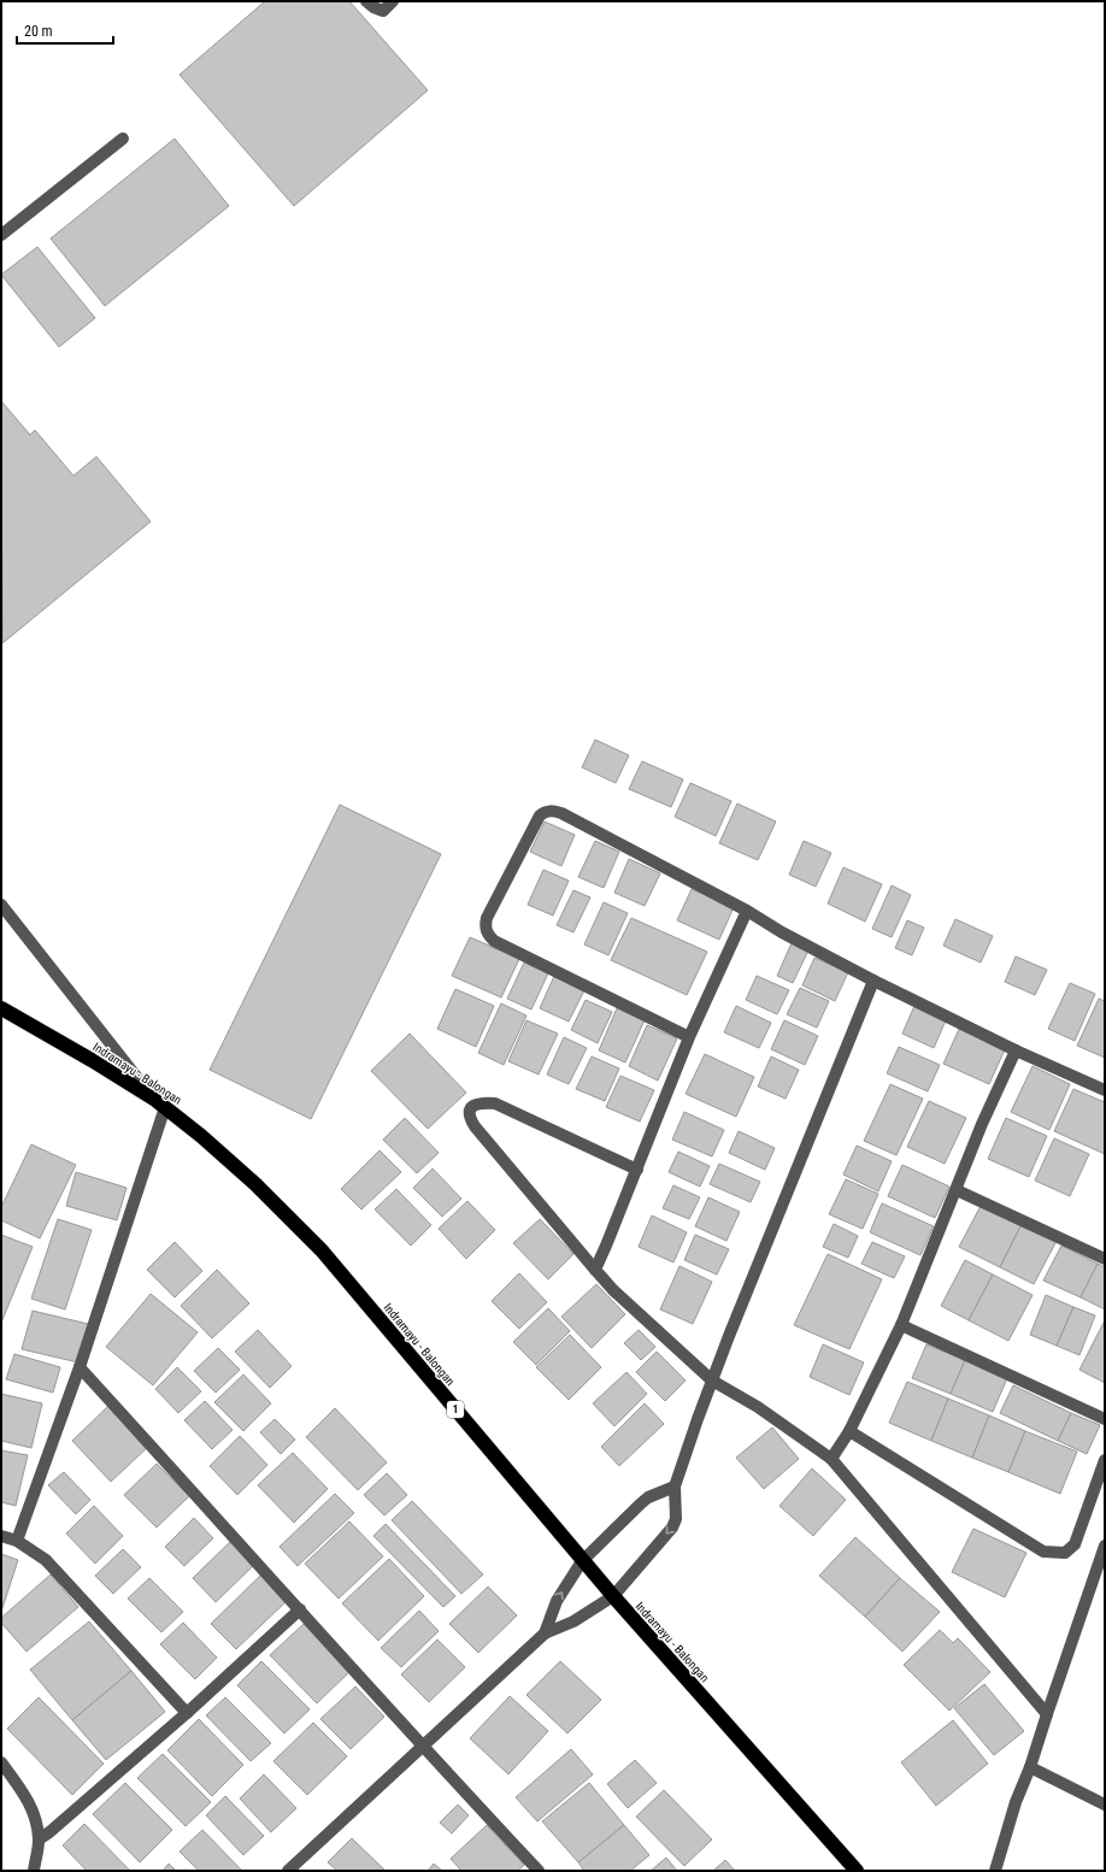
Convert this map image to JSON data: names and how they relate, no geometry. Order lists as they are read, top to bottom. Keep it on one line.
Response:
{"streets":{"highway":["Indramayu - Balongan","1"]},"scale_bar":"20 m"}
